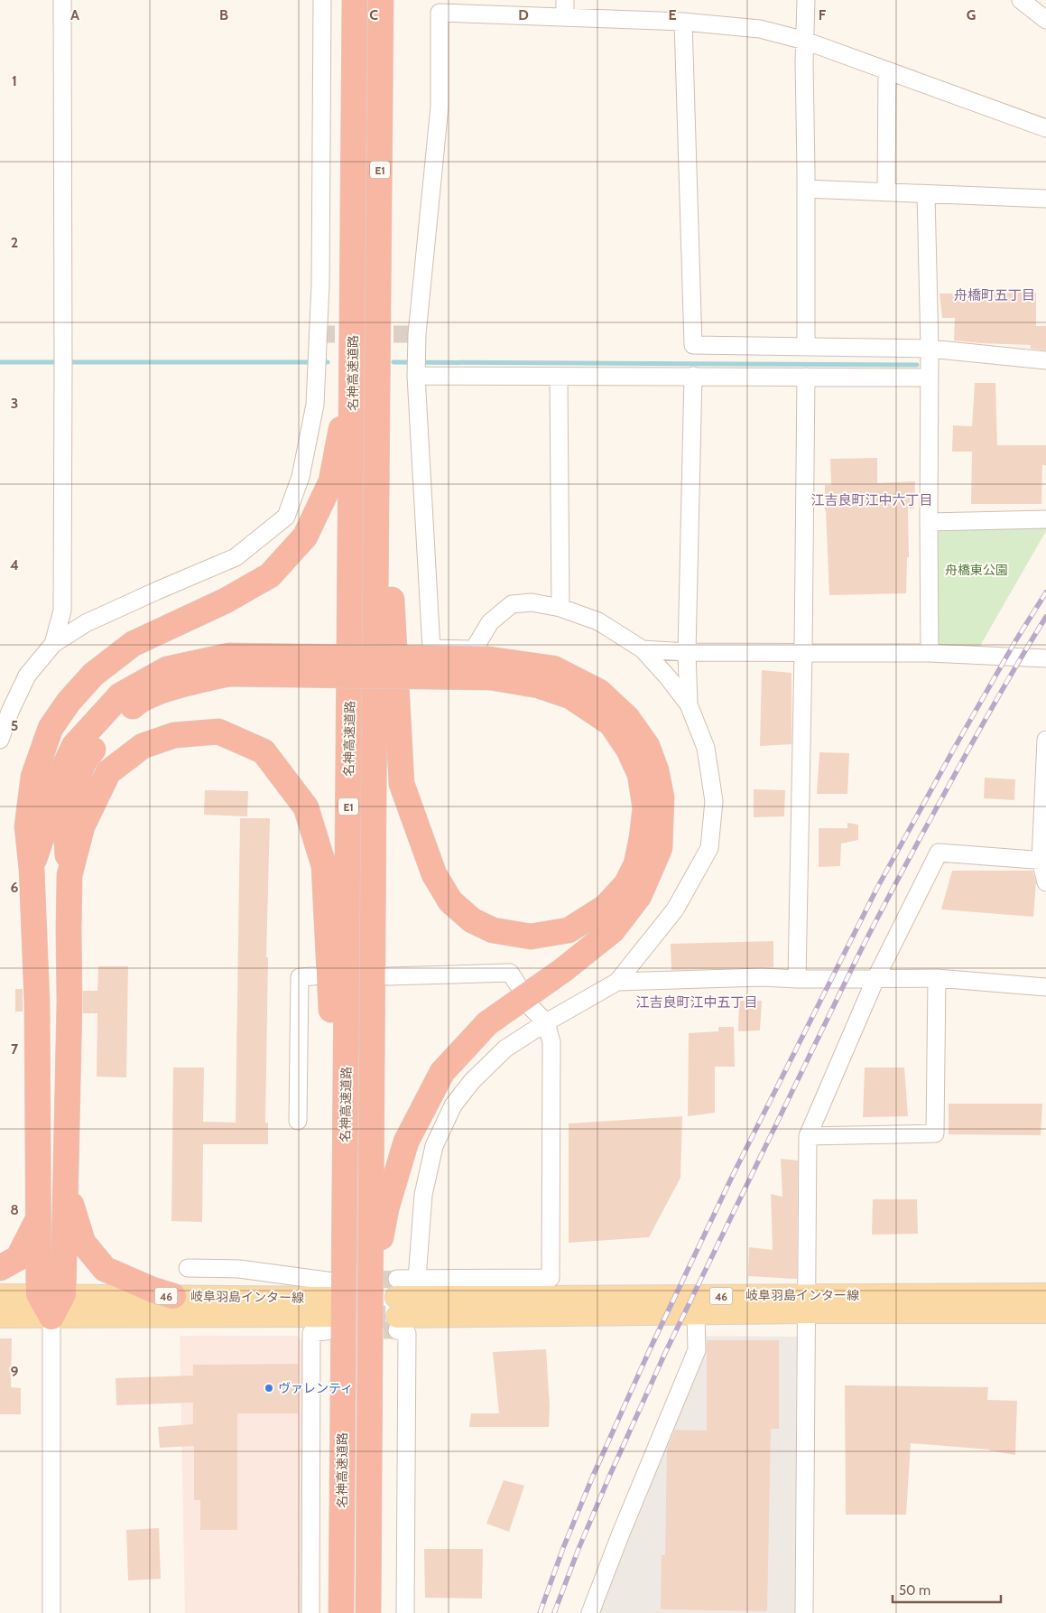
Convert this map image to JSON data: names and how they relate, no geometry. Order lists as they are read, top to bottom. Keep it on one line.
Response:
{"streets":{"highway":["E1","名神高速道路"],"main road":["岐阜羽島インター線","46"]},"crossings":[["名神高速道路","岐阜羽島インター線"]],"districts":["舟橋町五丁目","江吉良町江中六丁目","江吉良町江中五丁目"],"parks":["舟橋東公園"],"places":["ヴァレンティ"],"scale_bar":"50 m","grid":{"columns":["A","B","C","D","E","F","G"],"rows":["1","2","3","4","5","6","7","8","9"]}}
